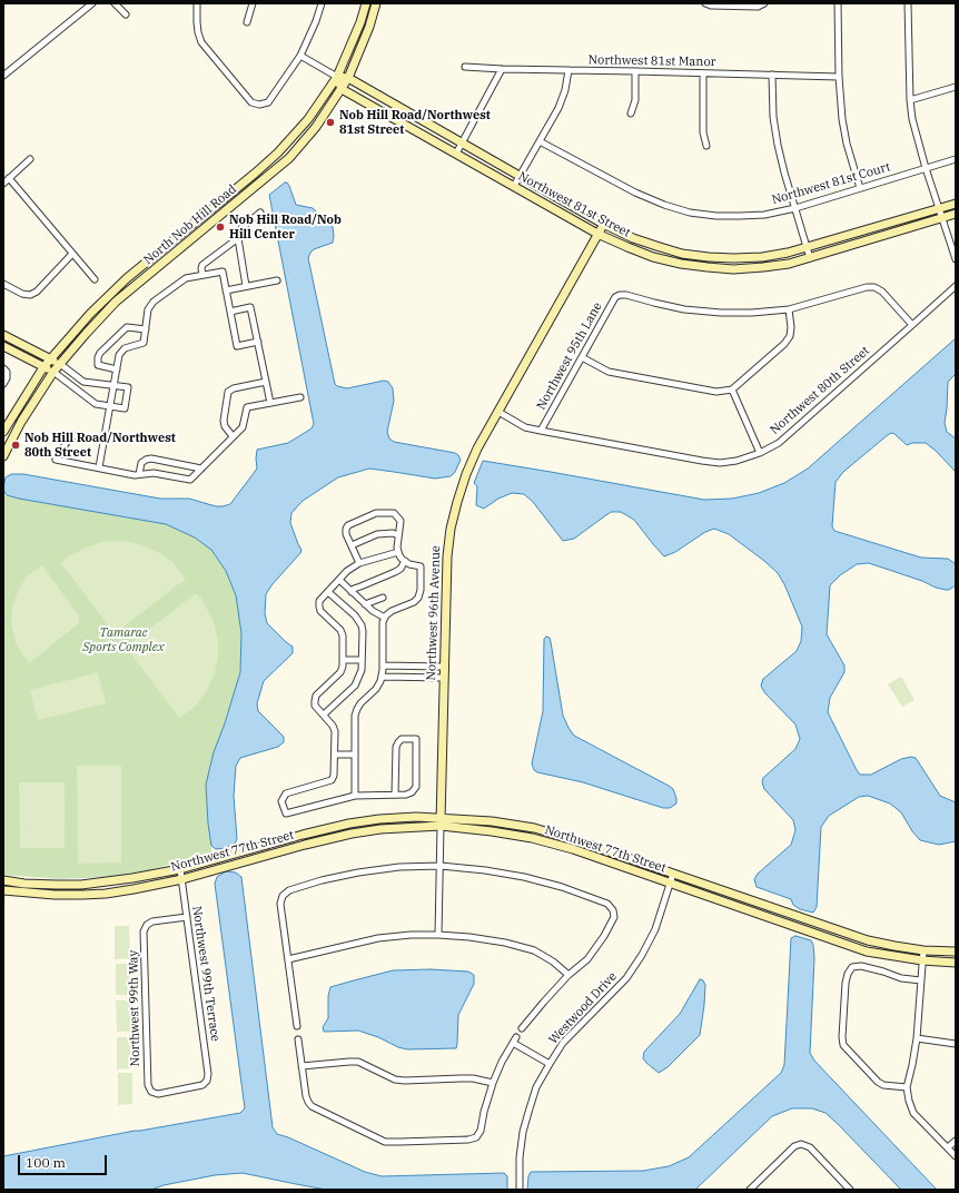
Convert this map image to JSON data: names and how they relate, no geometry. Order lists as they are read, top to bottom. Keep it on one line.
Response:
{"streets":{"street":["Northwest 81st Manor","Northwest 81st Court","Northwest 81st Street","North Nob Hill Road","Northwest 95th Lane","Northwest 80th Street","Northwest 96th Avenue","Northwest 77th Street","Northwest 99th Terrace","Northwest 99th Way","Westwood Drive"]},"crossings":[["Northwest 81st Street","North Nob Hill Road"],["Northwest 81st Street","Northwest 96th Avenue"],["Northwest 95th Lane","Northwest 80th Street"],["Northwest 80th Street","Northwest 96th Avenue"],["Northwest 96th Avenue","Northwest 77th Street"],["Northwest 77th Street","Northwest 99th Terrace"],["Northwest 77th Street","Westwood Drive"],["Northwest 99th Terrace","Northwest 99th Way"]],"parks":["Tamarac Sports Complex"],"places":["Nob Hill Road/Northwest 81st Street","Nob Hill Road/Nob Hill Center","Nob Hill Road/Northwest 80th Street"],"scale_bar":"100 m"}
